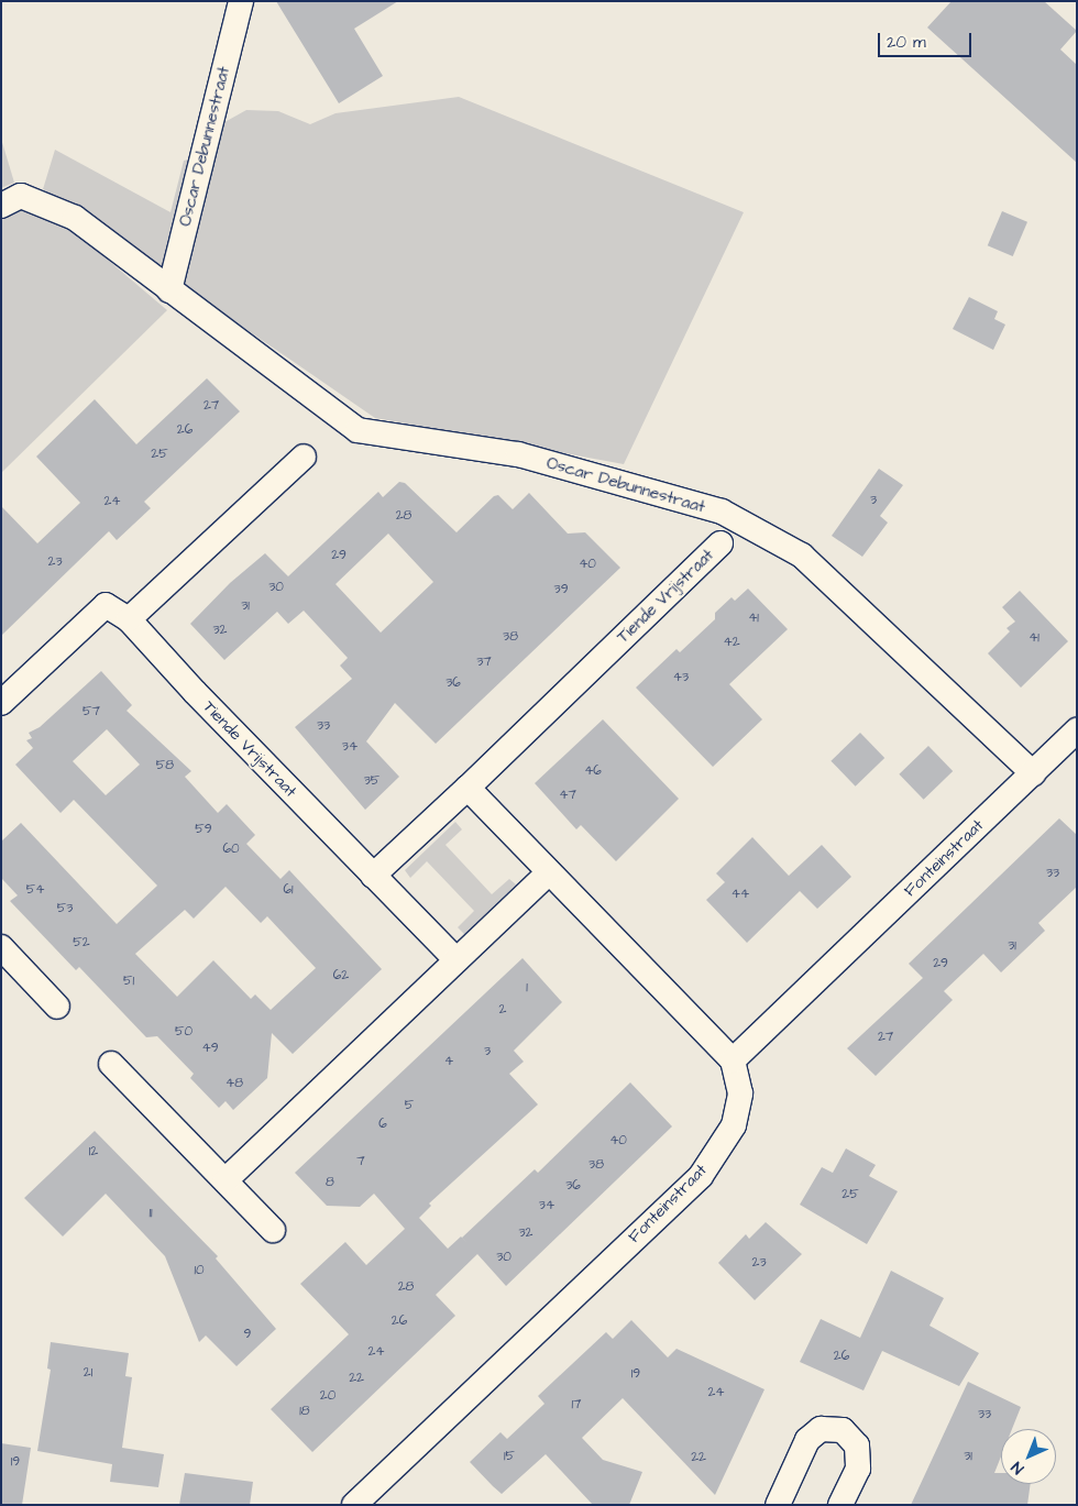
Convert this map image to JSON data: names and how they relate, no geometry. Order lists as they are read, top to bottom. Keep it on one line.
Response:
{"streets":{"street":["Oscar Debunnestraat","Tiende Vrijstraat","Fonteinstraat"]},"crossings":[["Oscar Debunnestraat","Fonteinstraat"]],"house_numbers":["27","26","25","3","24","28","29","23","40","30","39","31","41","32","38","41","42","37","43","36","57","33","34","58","46","35","47","59","60","33","54","61","44","53","52","31","29","62","51","1","2","50","27","49","3","4","48","5","6","40","12","7","38","8","36","25","34","11","32","30","23","10","28","26","9","24","26","21","19","22","24","20","17","18","33","15","31","22","19"],"scale_bar":"20 m","north":"bottom left"}
